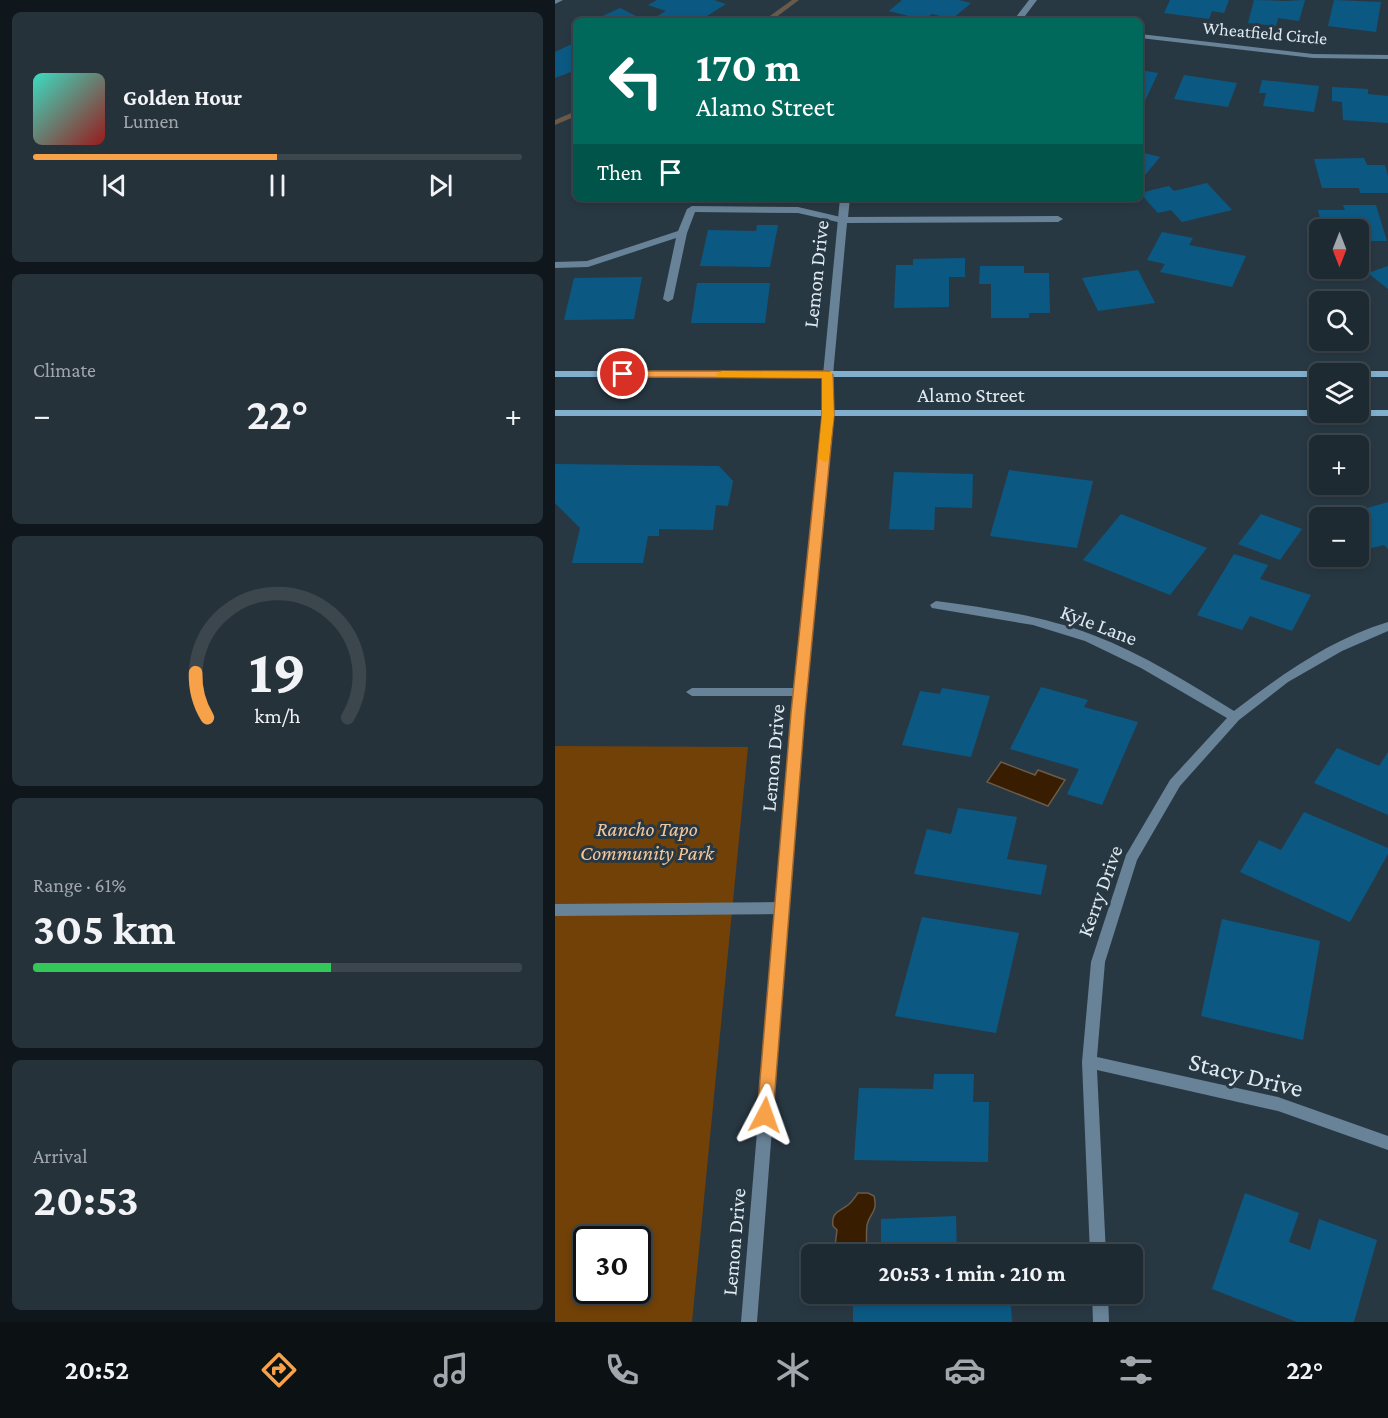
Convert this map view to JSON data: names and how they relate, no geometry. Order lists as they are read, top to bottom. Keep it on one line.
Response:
{"streets":{"main road":["Alamo Street"],"street":["Wheatfield Circle","Lemon Drive","Kyle Lane","Kerry Drive","Stacy Drive"]},"crossings":[["Lemon Drive","Alamo Street"],["Kyle Lane","Kerry Drive"],["Kerry Drive","Stacy Drive"]],"parks":["Rancho Tapo Community Park"],"north":"bottom","page":{"turn":["170 m","Alamo Street"],"song":["Golden Hour","Lumen"],"then":"Then","map_buttons":["+","−"],"tile":["Climate",["Range · 61%","305 km"],["Arrival","20:53"]],"heat":["−","22°","+"],"limit":"30","trip":"20:53 · 1 min · 210 m","tabs":["20:52","22°"],"gauge":["19","km/h"]}}
